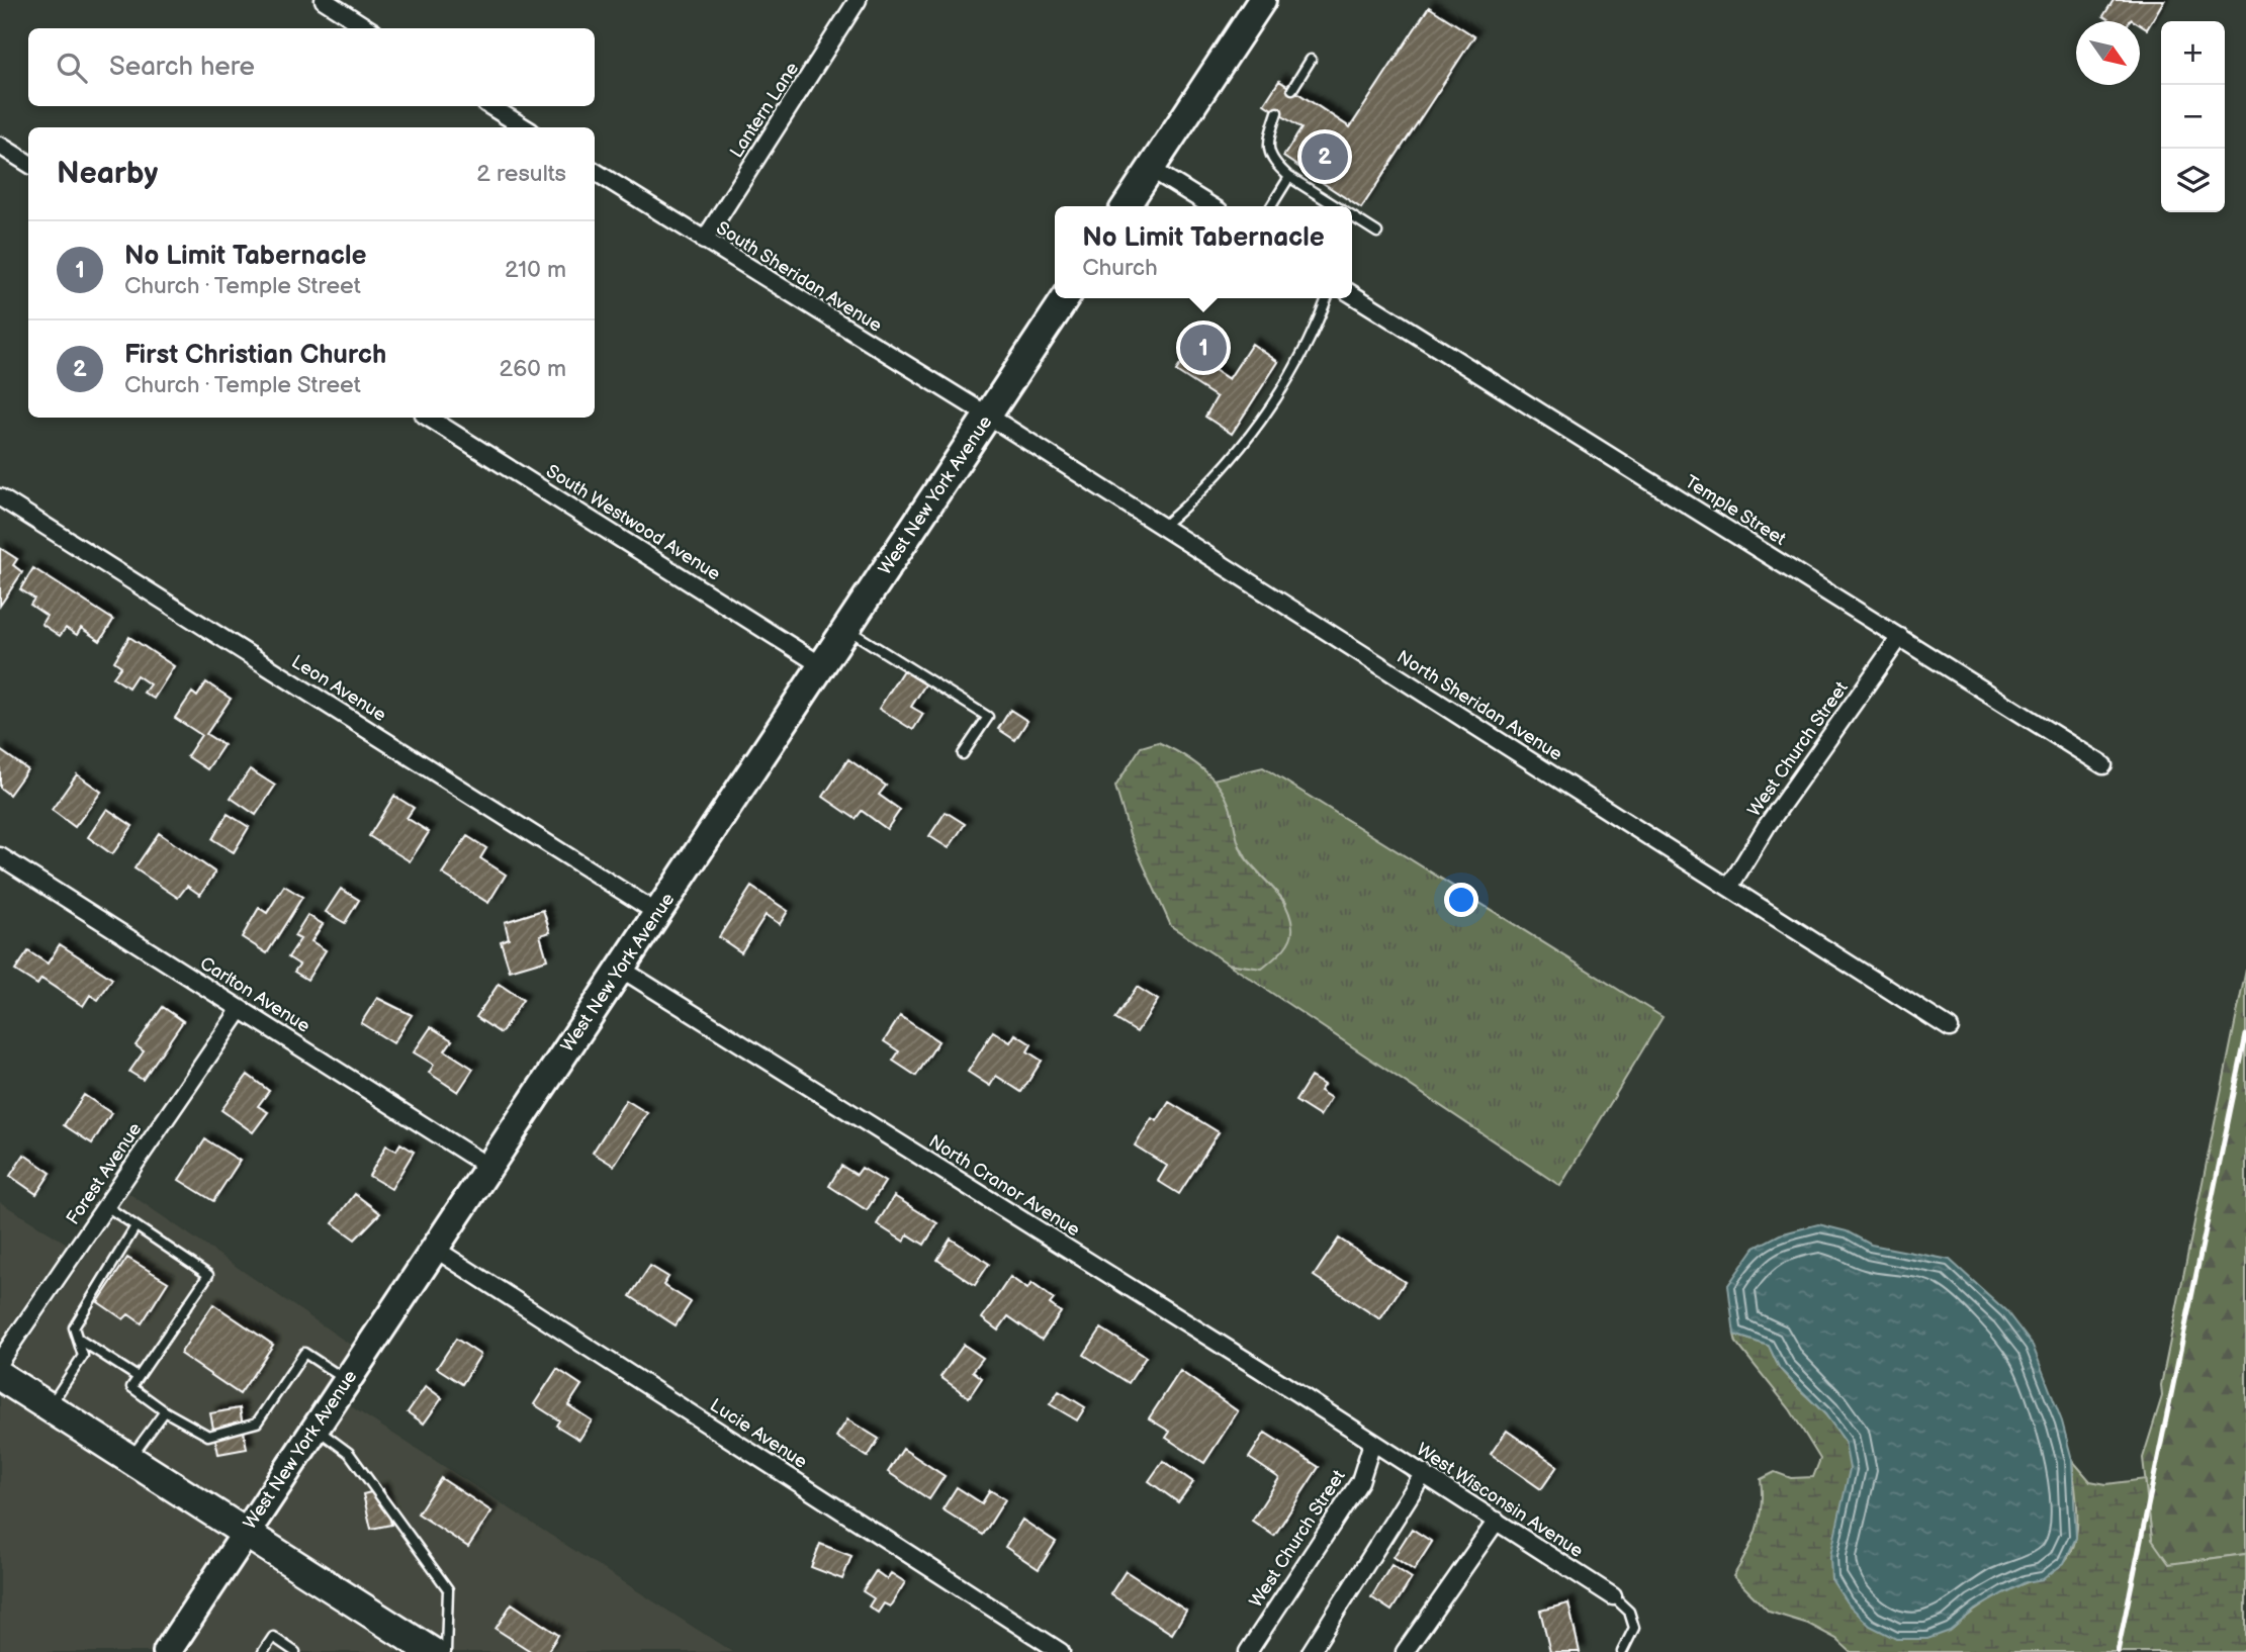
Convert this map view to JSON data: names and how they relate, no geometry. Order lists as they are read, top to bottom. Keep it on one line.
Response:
{"streets":{"main road":["West New York Avenue"],"street":["Lantern Lane","South Sheridan Avenue","Temple Street","South Westwood Avenue","Leon Avenue","North Sheridan Avenue","West Church Street","Carlton Avenue","Forest Avenue","North Cranor Avenue","Lucie Avenue","West Wisconsin Avenue"]},"crossings":[["Lantern Lane","South Sheridan Avenue"],["South Sheridan Avenue","West New York Avenue"],["South Sheridan Avenue","North Sheridan Avenue"],["West New York Avenue","South Westwood Avenue"],["West New York Avenue","Leon Avenue"],["West New York Avenue","North Sheridan Avenue"],["West New York Avenue","Carlton Avenue"],["West New York Avenue","North Cranor Avenue"],["West New York Avenue","Lucie Avenue"],["Temple Street","West Church Street"],["North Sheridan Avenue","West Church Street"],["West Church Street","North Cranor Avenue"],["West Church Street","West Wisconsin Avenue"],["Carlton Avenue","Forest Avenue"],["North Cranor Avenue","West Wisconsin Avenue"]],"north":"bottom right","page":{"map_buttons":["+","−"],"search":"Search here","heading":["Nearby","2 results"],"pins":["2","1"],"popup":["No Limit Tabernacle","Church"],"list":[{"mark":"1","name":"No Limit Tabernacle","note":"Church · Temple Street","value":"210 m"},{"mark":"2","name":"First Christian Church","note":"Church · Temple Street","value":"260 m"}]}}
